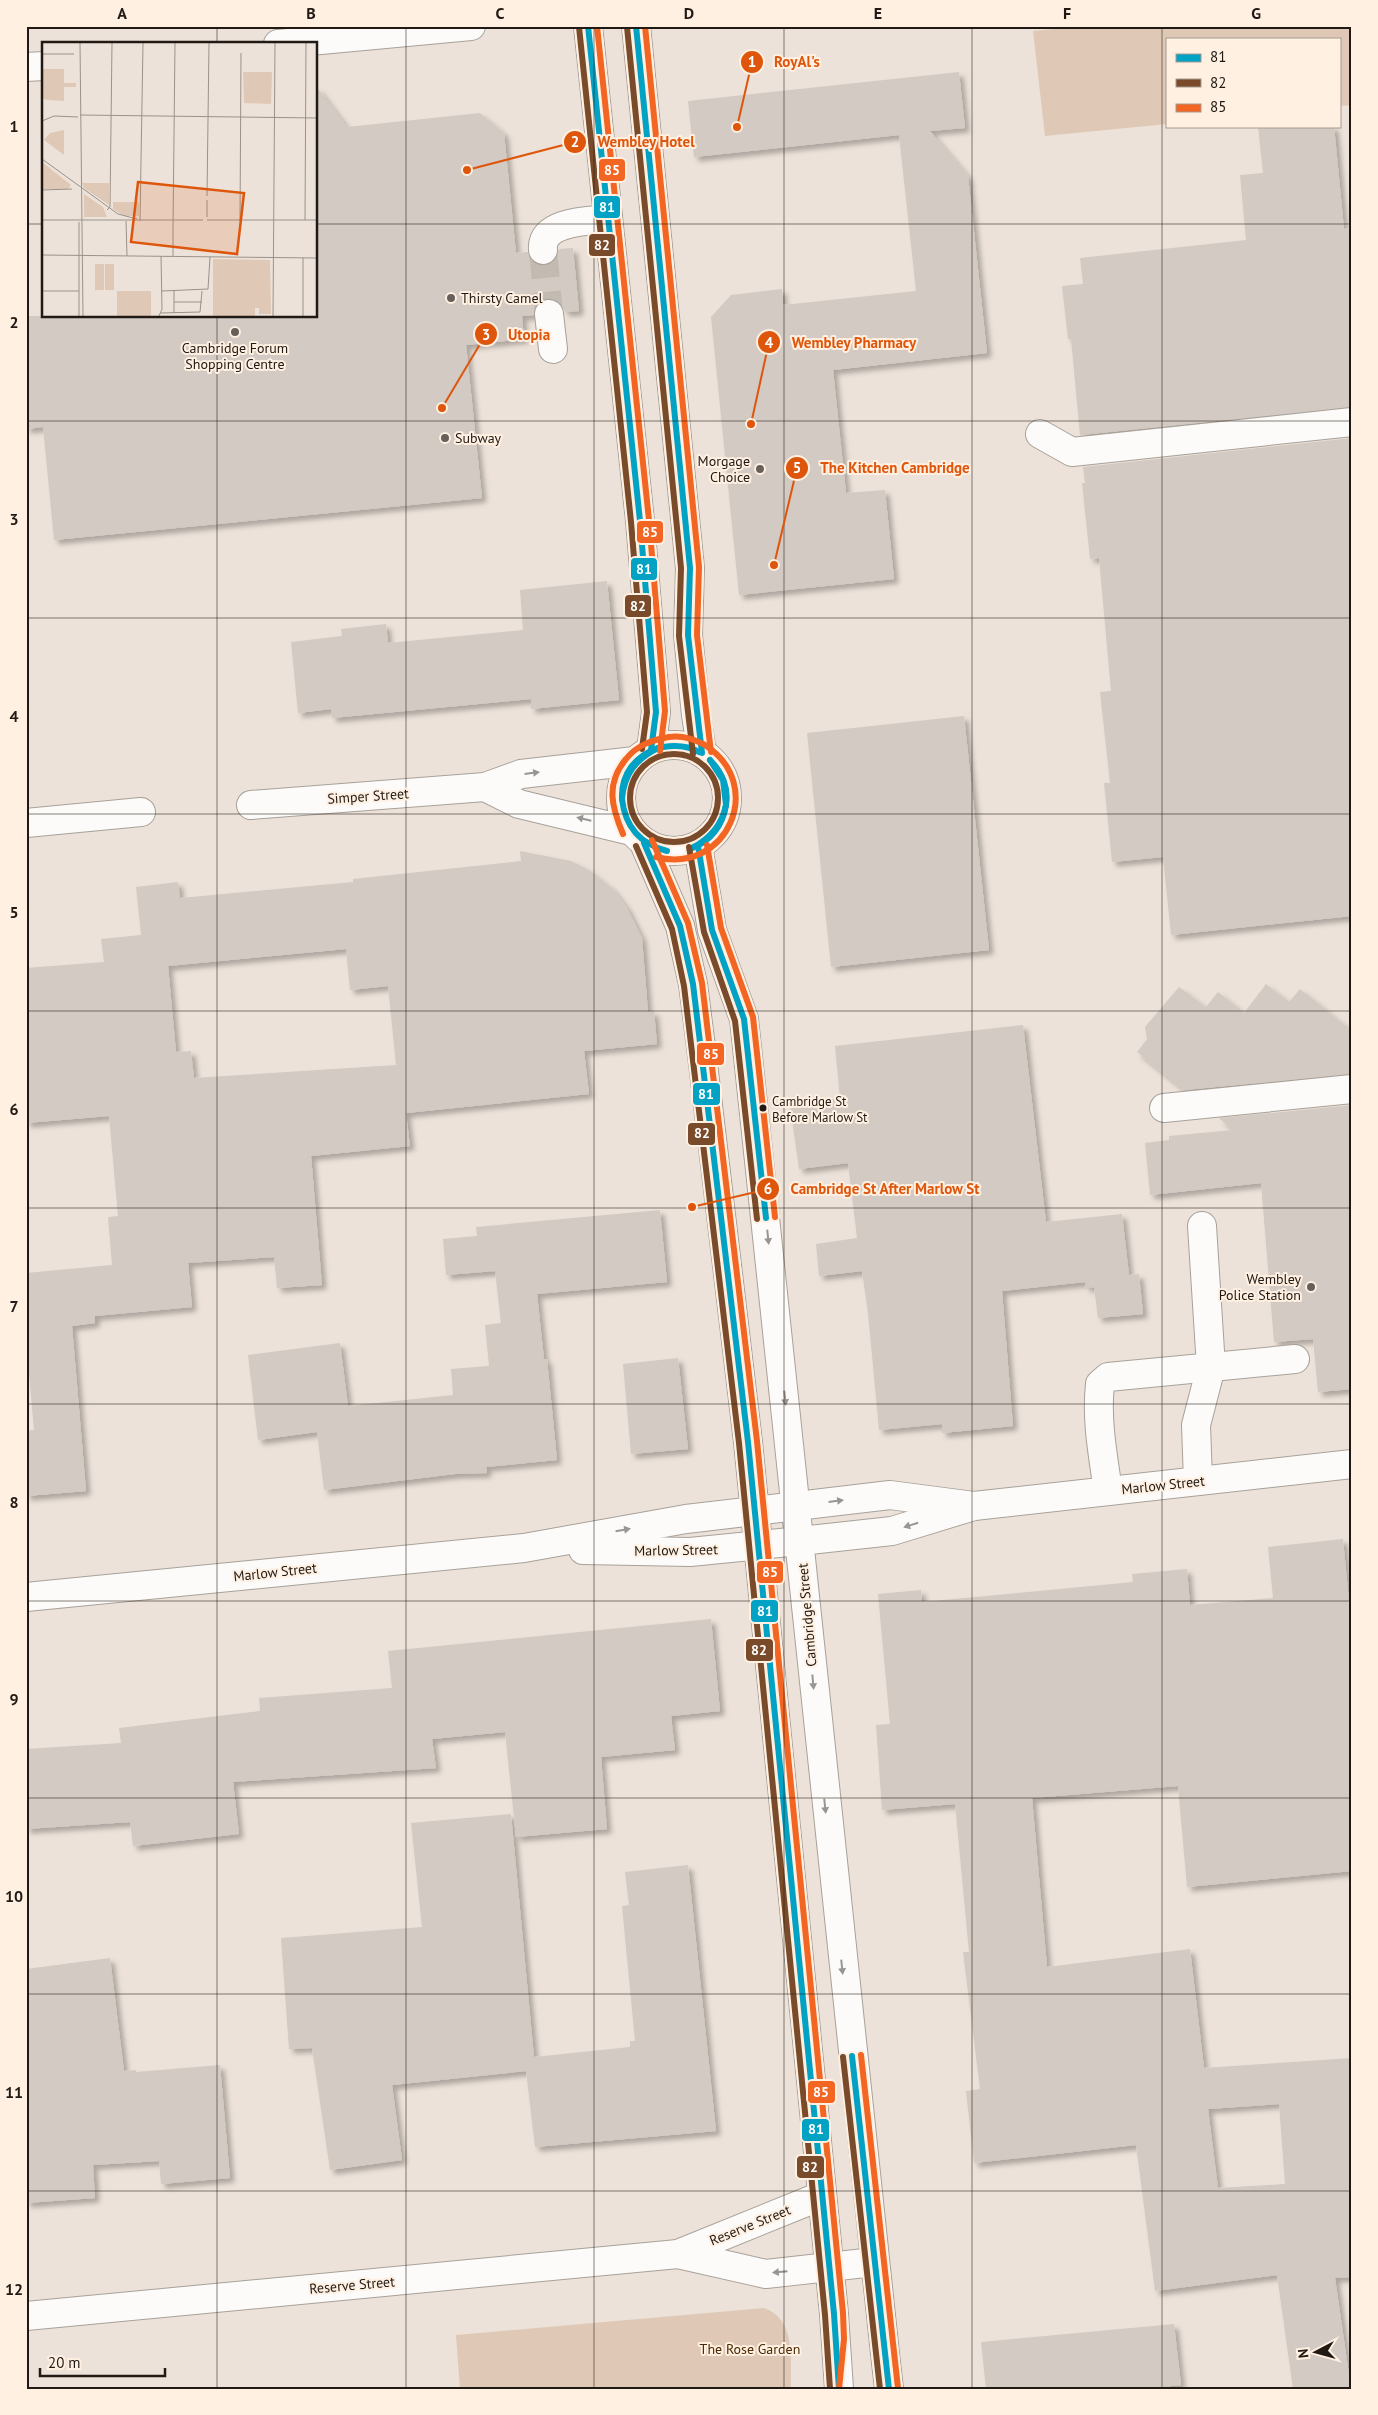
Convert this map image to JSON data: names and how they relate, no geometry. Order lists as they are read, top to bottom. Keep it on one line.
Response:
{"streets":{"main road":["Simper Street","Marlow Street","Cambridge Street","Reserve Street"]},"crossings":[["Simper Street","Cambridge Street"],["Marlow Street","Cambridge Street"],["Cambridge Street","Reserve Street"]],"one_way":["Simper Street"],"parks":["The Rose Garden"],"places":["RoyAl's","Wembley Hotel","Thirsty Camel","Cambridge Forum Shopping Centre","Utopia","Wembley Pharmacy","Subway","Morgage Choice","The Kitchen Cambridge","Cambridge St Before Marlow St","Cambridge St After Marlow St","Wembley Police Station"],"lines":["transit line 81","transit line 85","transit line 82"],"legend":["81","82","85"],"scale_bar":"20 m","north":"left","grid":{"columns":["A","B","C","D","E","F","G"],"rows":["1","2","3","4","5","6","7","8","9","10","11","12"]}}
